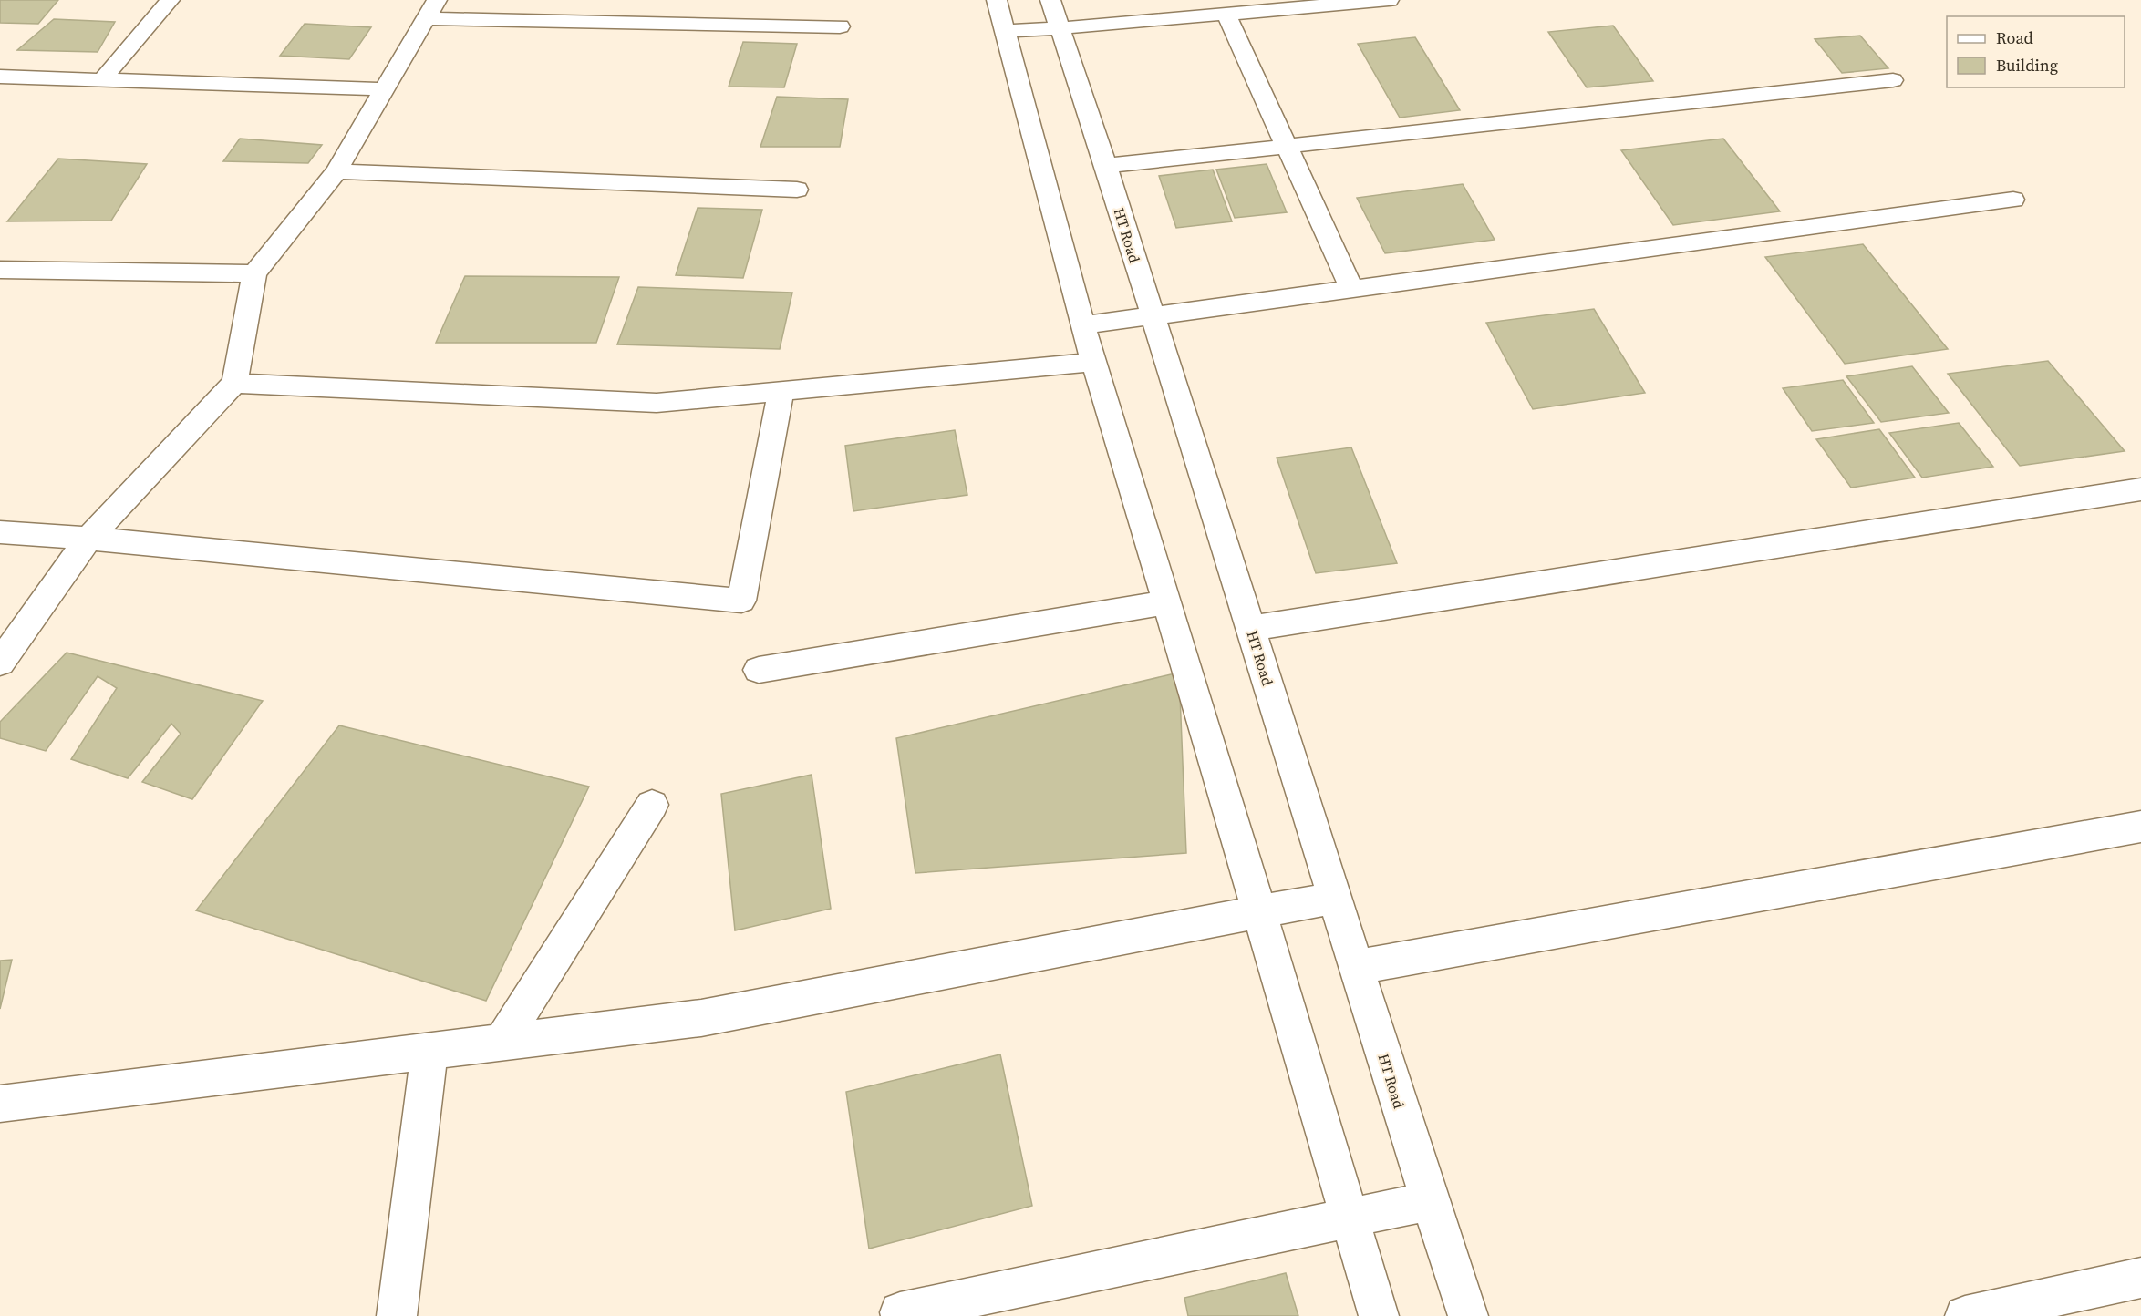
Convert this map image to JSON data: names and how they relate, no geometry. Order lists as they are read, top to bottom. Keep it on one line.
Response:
{"streets":{"street":["HT Road"]},"legend":["Road","Building"]}
